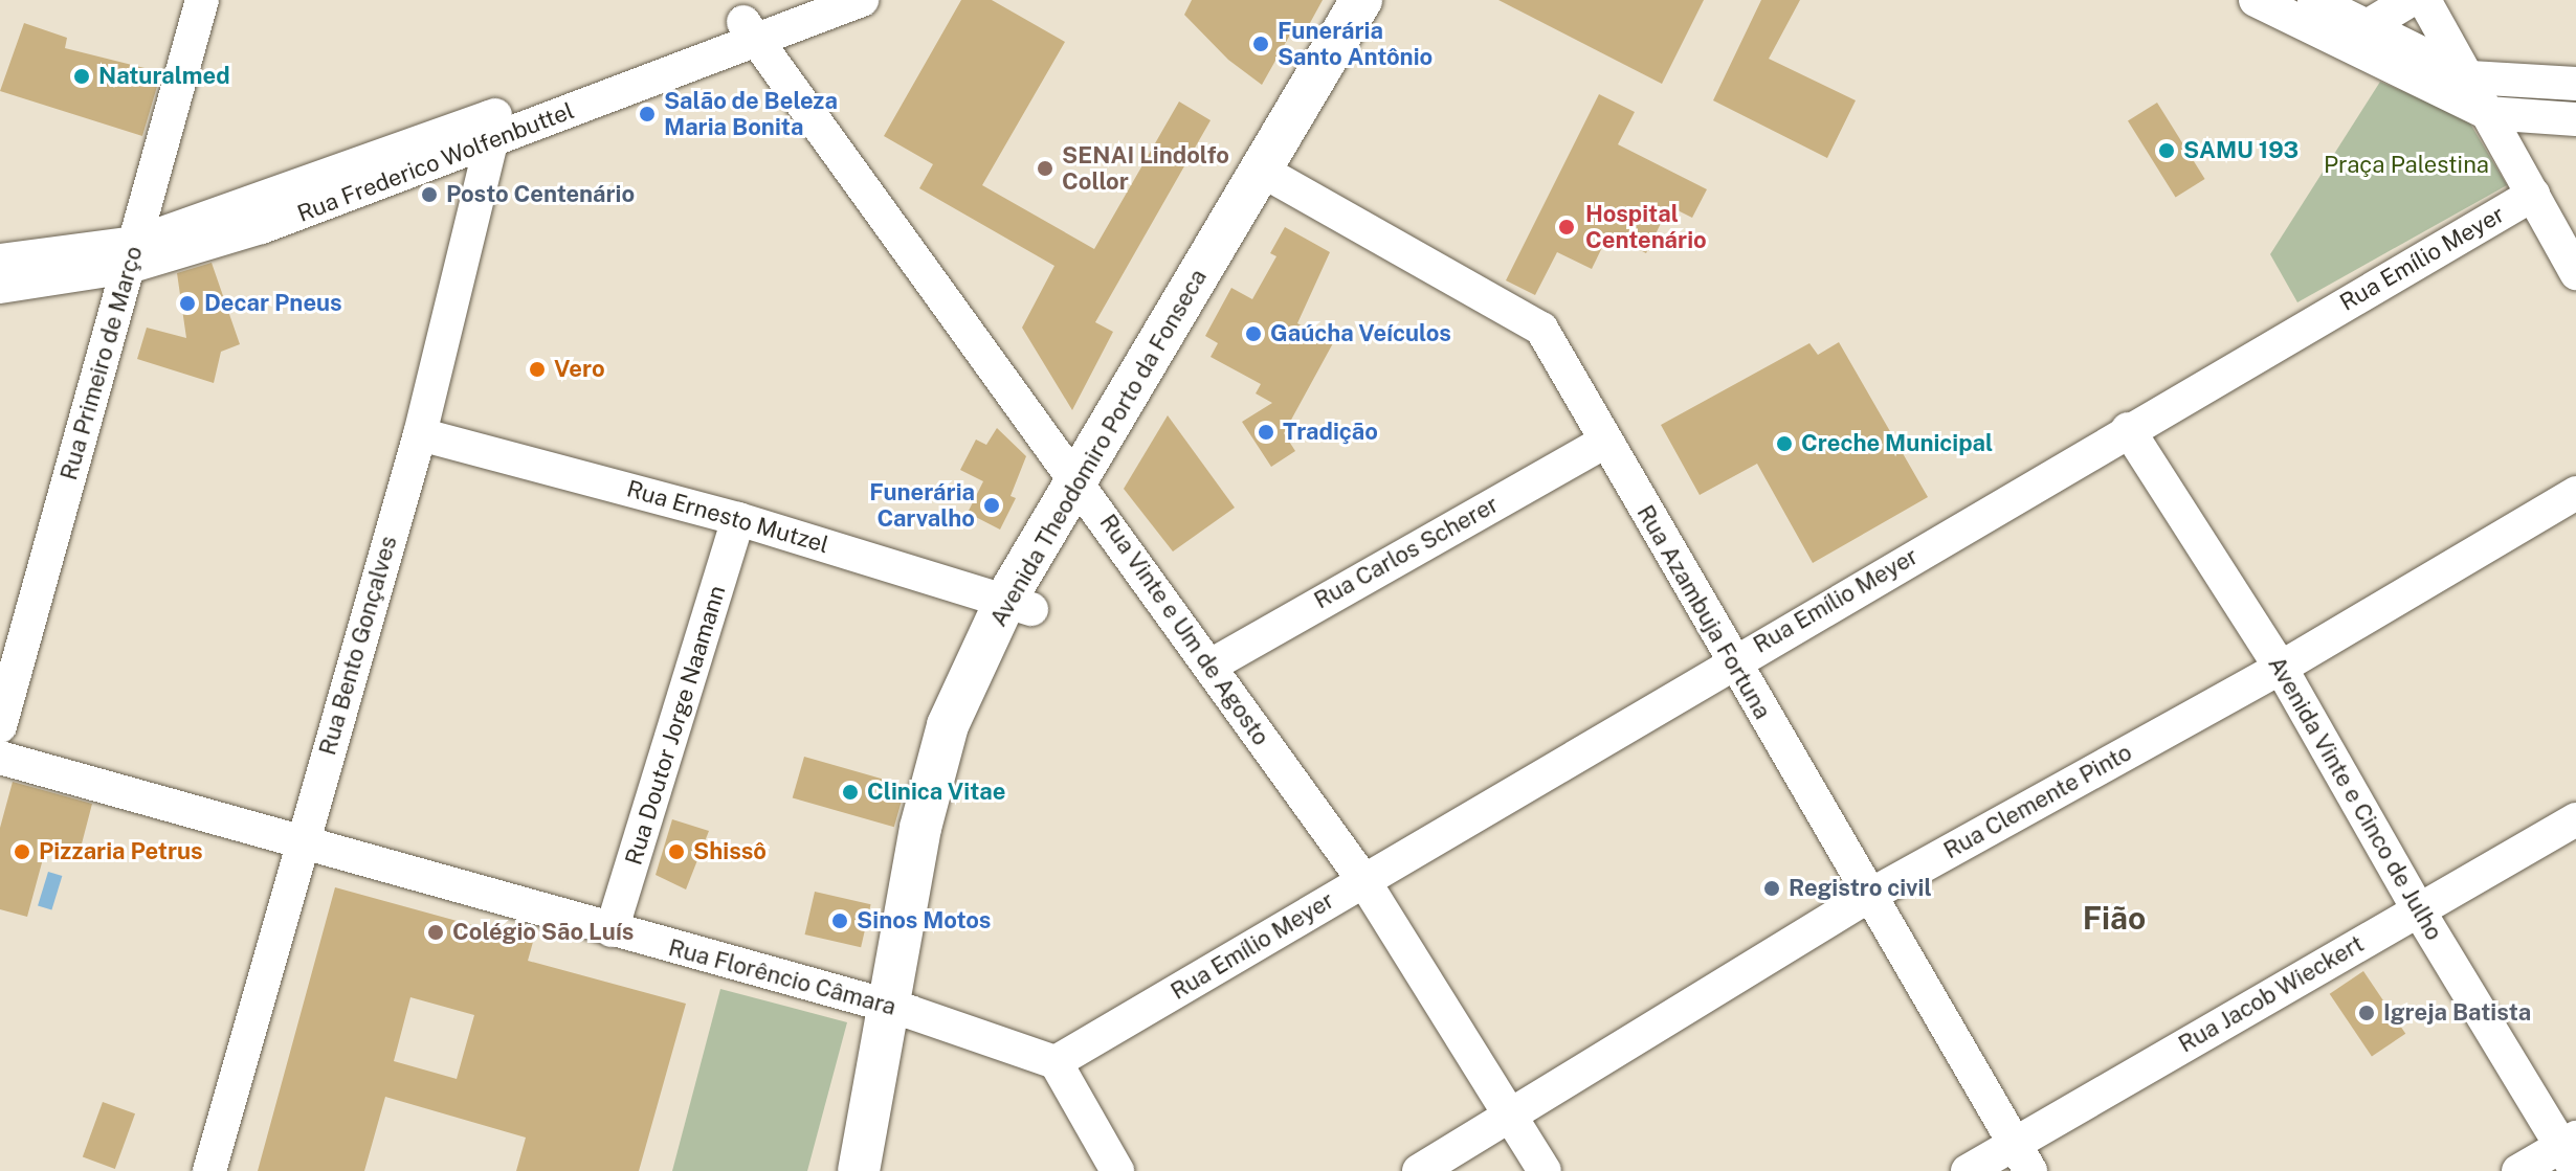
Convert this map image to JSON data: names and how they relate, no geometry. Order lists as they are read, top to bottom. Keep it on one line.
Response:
{"streets":{"main road":["Avenida Theodomiro Porto da Fonseca"],"street":["Rua Frederico Wolfenbuttel","Rua Emílio Meyer","Rua Primeiro de Março","Rua Ernesto Mutzel","Rua Carlos Scherer","Rua Azambuja Fortuna","Rua Vinte e Um de Agosto","Rua Bento Gonçalves","Rua Doutor Jorge Naamann","Avenida Vinte e Cinco de Julho","Rua Clemente Pinto","Rua Florêncio Câmara","Rua Jacob Wieckert"]},"crossings":[["Rua Frederico Wolfenbuttel","Rua Primeiro de Março"],["Rua Frederico Wolfenbuttel","Rua Vinte e Um de Agosto"],["Rua Frederico Wolfenbuttel","Rua Bento Gonçalves"],["Rua Emílio Meyer","Rua Azambuja Fortuna"],["Rua Emílio Meyer","Rua Vinte e Um de Agosto"],["Rua Emílio Meyer","Avenida Vinte e Cinco de Julho"],["Rua Emílio Meyer","Rua Florêncio Câmara"],["Avenida Theodomiro Porto da Fonseca","Rua Ernesto Mutzel"],["Avenida Theodomiro Porto da Fonseca","Rua Azambuja Fortuna"],["Avenida Theodomiro Porto da Fonseca","Rua Vinte e Um de Agosto"],["Avenida Theodomiro Porto da Fonseca","Rua Florêncio Câmara"],["Rua Ernesto Mutzel","Rua Bento Gonçalves"],["Rua Ernesto Mutzel","Rua Doutor Jorge Naamann"],["Rua Carlos Scherer","Rua Azambuja Fortuna"],["Rua Carlos Scherer","Rua Vinte e Um de Agosto"],["Rua Azambuja Fortuna","Rua Clemente Pinto"],["Rua Azambuja Fortuna","Rua Jacob Wieckert"],["Rua Vinte e Um de Agosto","Rua Clemente Pinto"],["Rua Bento Gonçalves","Rua Florêncio Câmara"],["Rua Doutor Jorge Naamann","Rua Florêncio Câmara"],["Avenida Vinte e Cinco de Julho","Rua Clemente Pinto"],["Avenida Vinte e Cinco de Julho","Rua Jacob Wieckert"]],"districts":["Fião"],"parks":["Praça Palestina"],"places":["Funerária Santo Antônio","Naturalmed","Salão de Beleza Maria Bonita","SAMU 193","SENAI Lindolfo Collor","Posto Centenário","Hospital Centenário","Decar Pneus","Gaúcha Veículos","Vero","Tradição","Creche Municipal","Funerária Carvalho","Clinica Vitae","Pizzaria Petrus","Shissô","Registro civil","Sinos Motos","Colégio São Luís","Igreja Batista"]}
